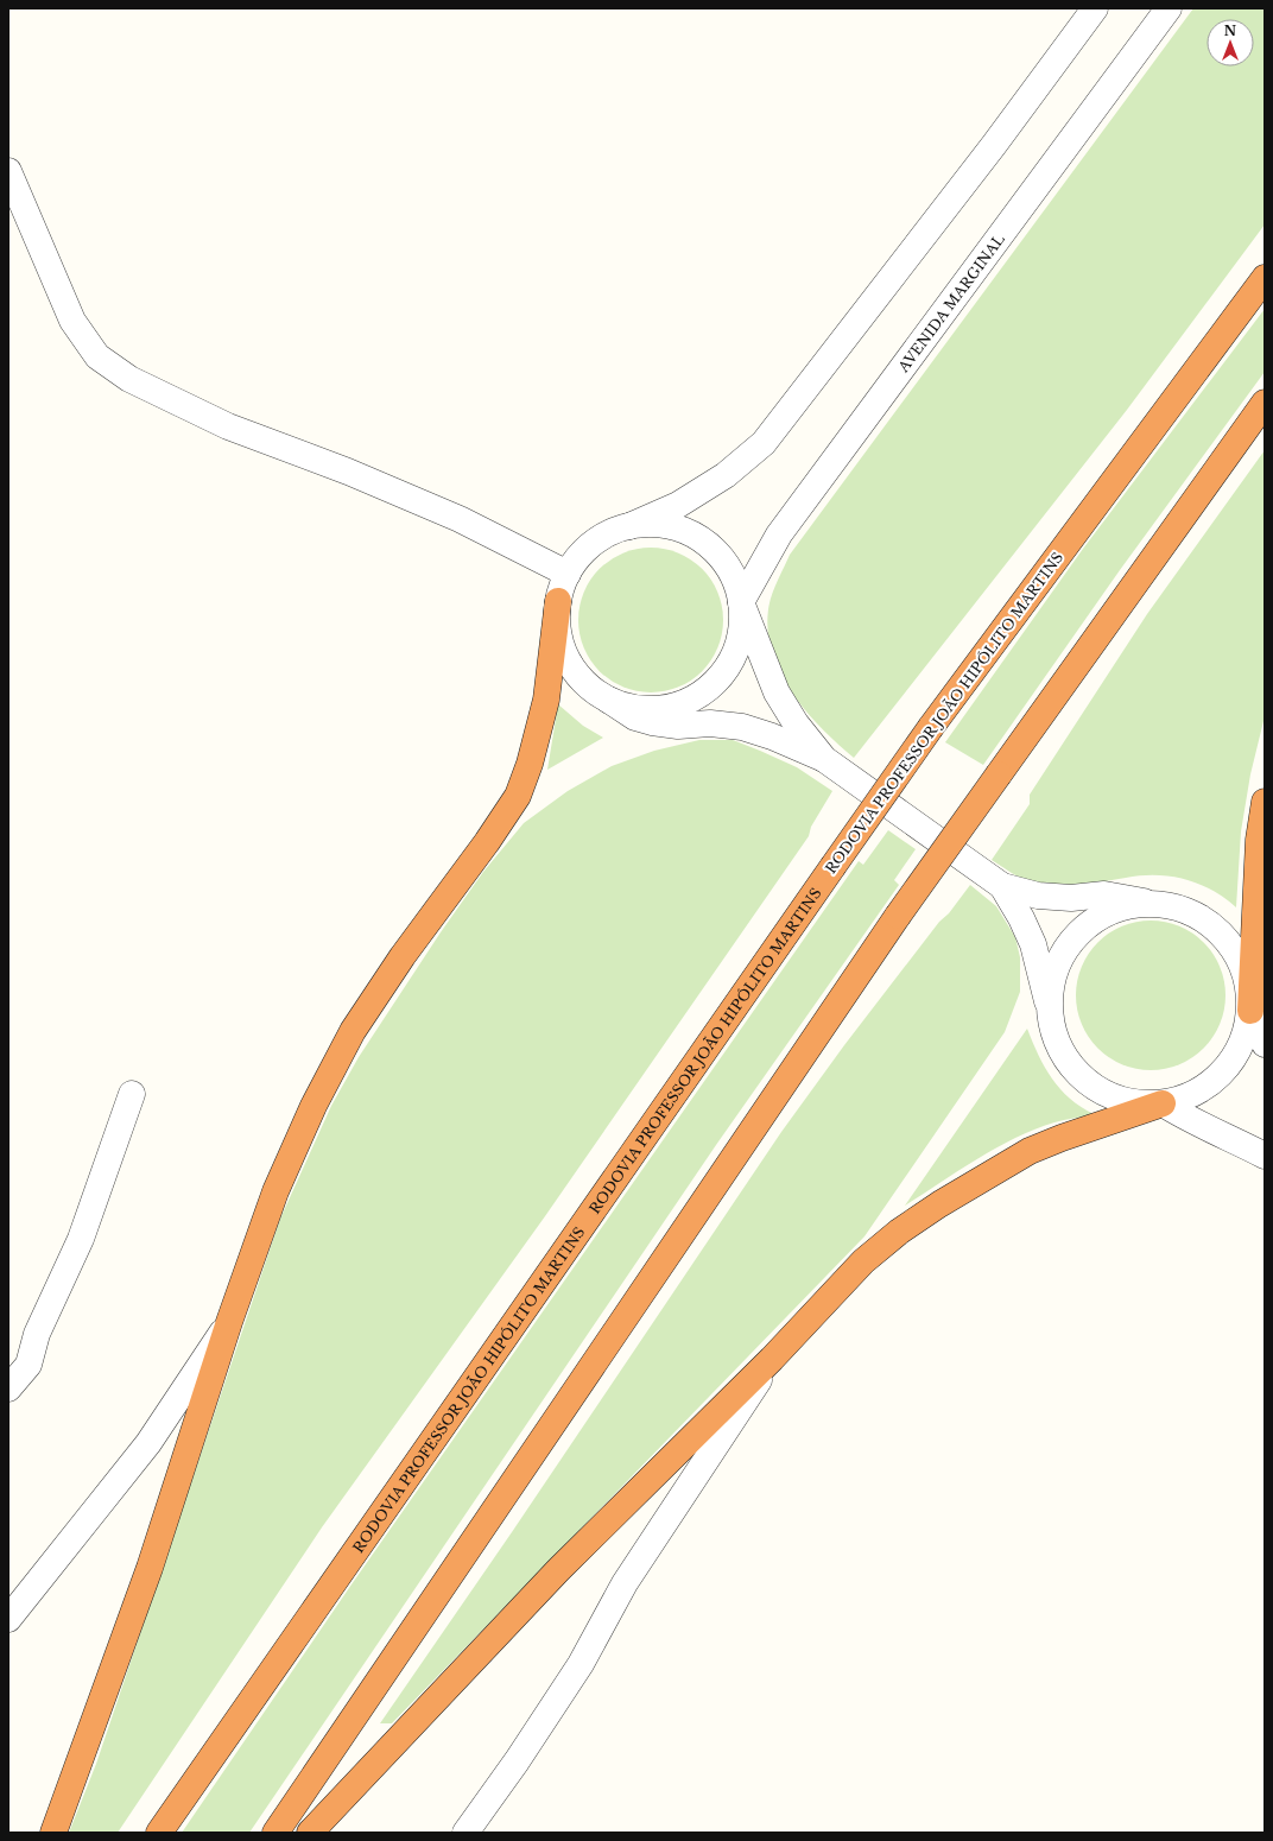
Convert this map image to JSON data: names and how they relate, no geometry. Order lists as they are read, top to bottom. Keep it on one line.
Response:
{"streets":{"highway":["RODOVIA PROFESSOR JOÃO HIPÓLITO MARTINS"],"street":["AVENIDA MARGINAL"]},"north":"top"}
